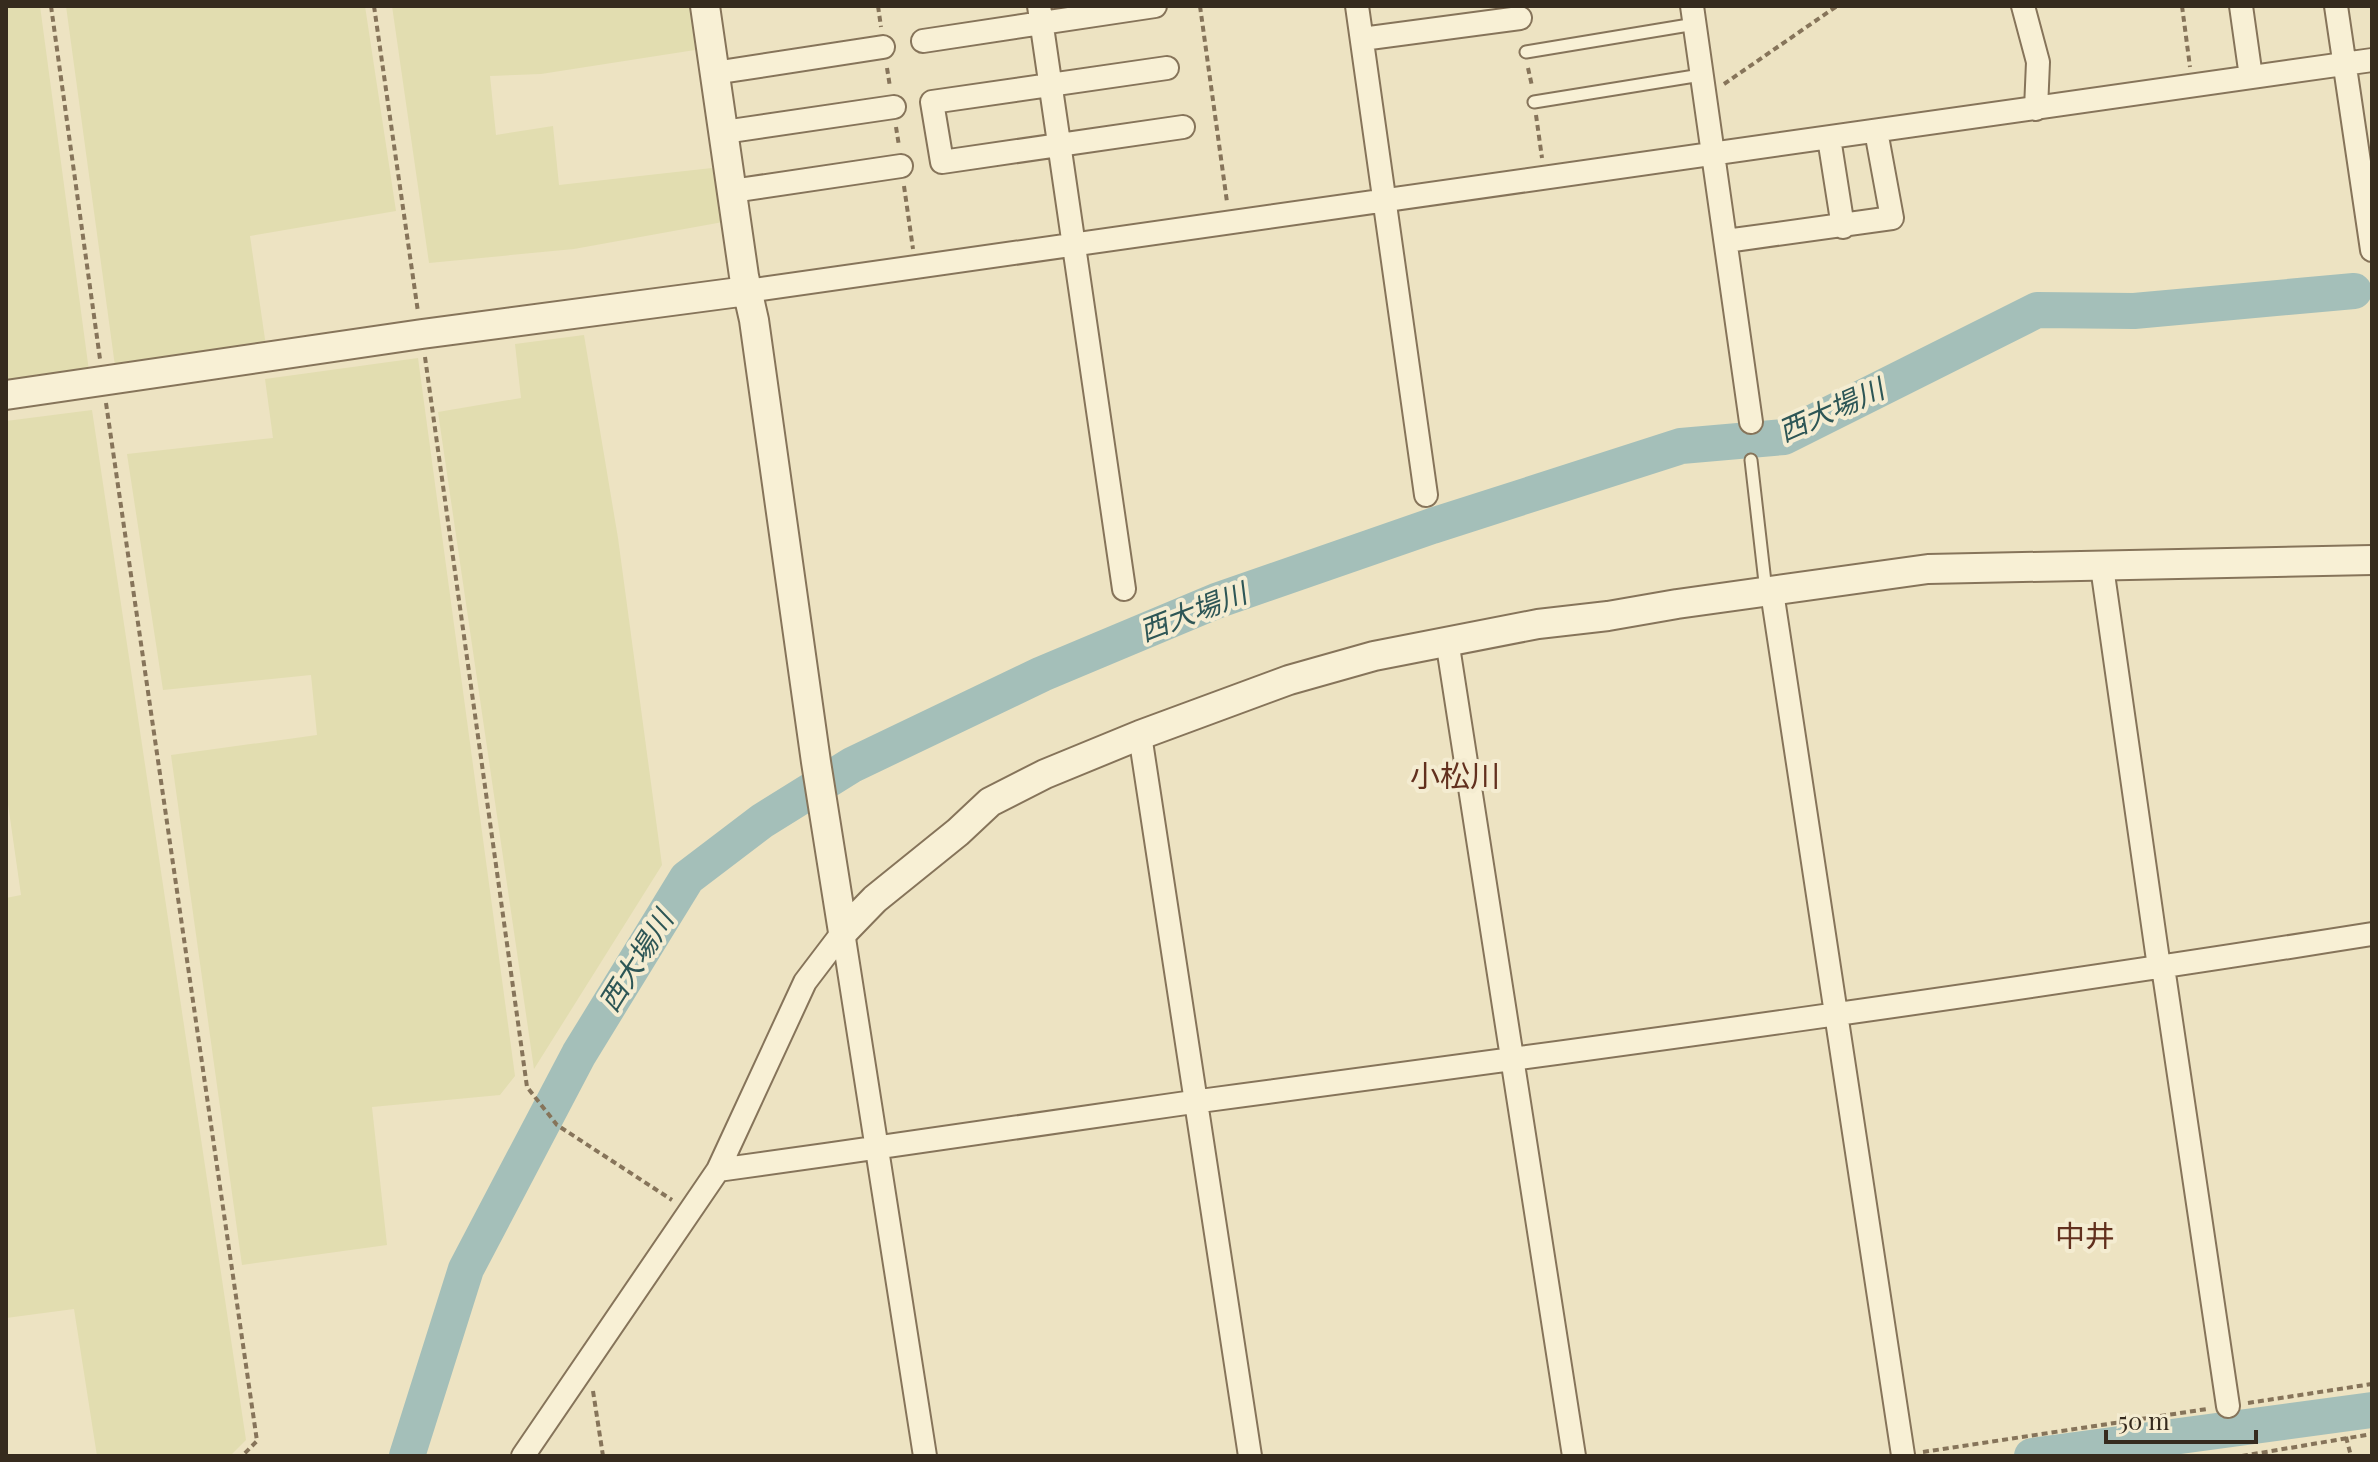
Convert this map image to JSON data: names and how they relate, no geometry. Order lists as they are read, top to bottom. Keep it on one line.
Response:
{"districts":["小松川","中井"],"water":["西大場川"],"scale_bar":"50 m"}
